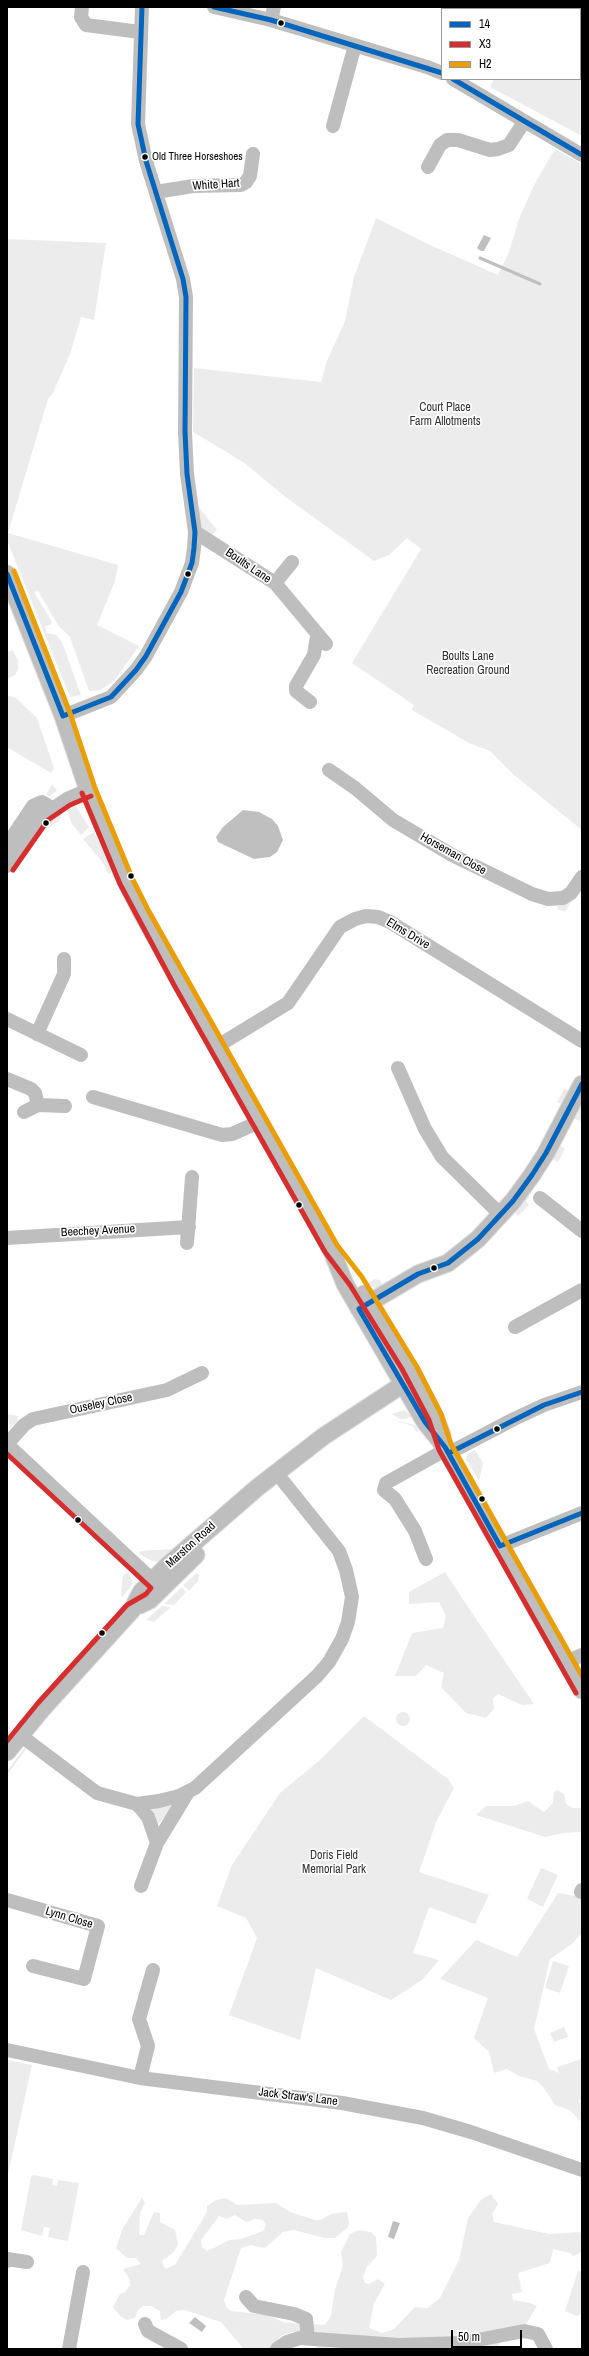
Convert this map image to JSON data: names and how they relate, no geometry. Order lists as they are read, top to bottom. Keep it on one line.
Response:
{"streets":{"main road":["Marston Road"],"street":["White Hart","Boults Lane","Horseman Close","Elms Drive","Beechey Avenue","Ouseley Close","Lynn Close","Jack Straw's Lane"]},"parks":["Court Place Farm Allotments","Boults Lane Recreation Ground","Doris Field Memorial Park"],"places":["Old Three Horseshoes"],"lines":["transit line 14","transit line H2","transit line X3"],"legend":["14","X3","H2"],"scale_bar":"50 m"}
